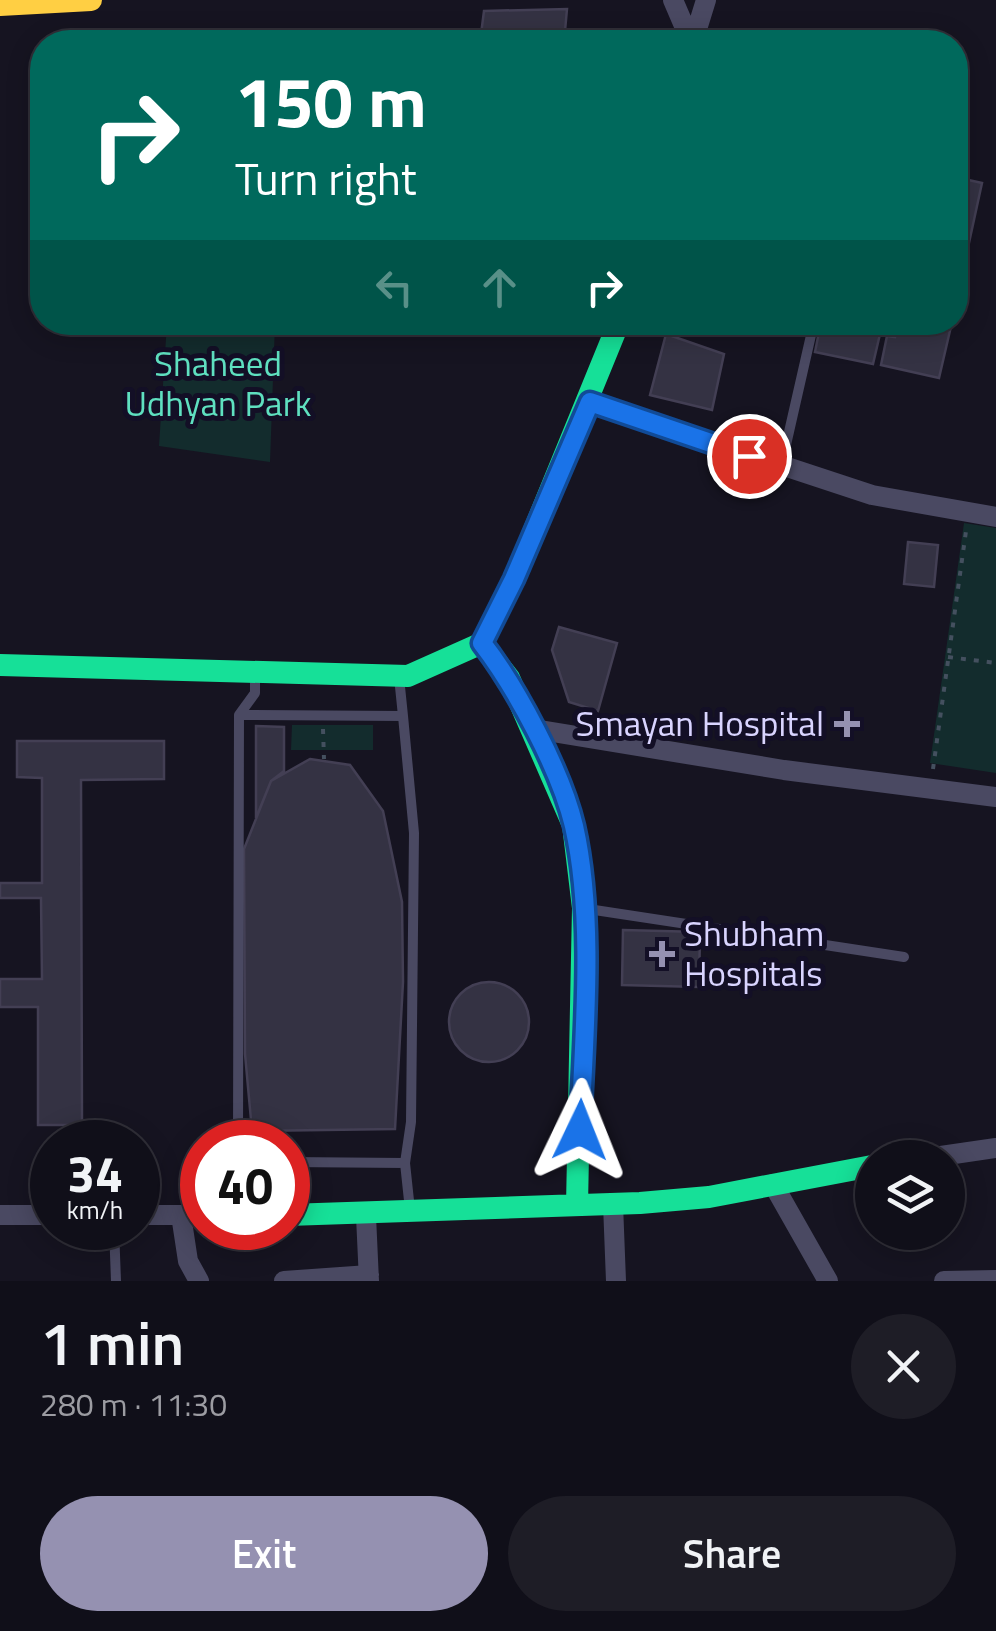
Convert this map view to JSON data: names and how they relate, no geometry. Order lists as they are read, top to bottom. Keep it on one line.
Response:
{"parks":["Shaheed Udhyan Park"],"places":{"health":["Smayan Hospital","Shubham Hospitals"]},"page":{"turn":["150 m","Turn right"],"speed":"34 km/h","limit":"40","heading":["1 min","280 m · 11:30"],"buttons":["Exit","Share"]}}
